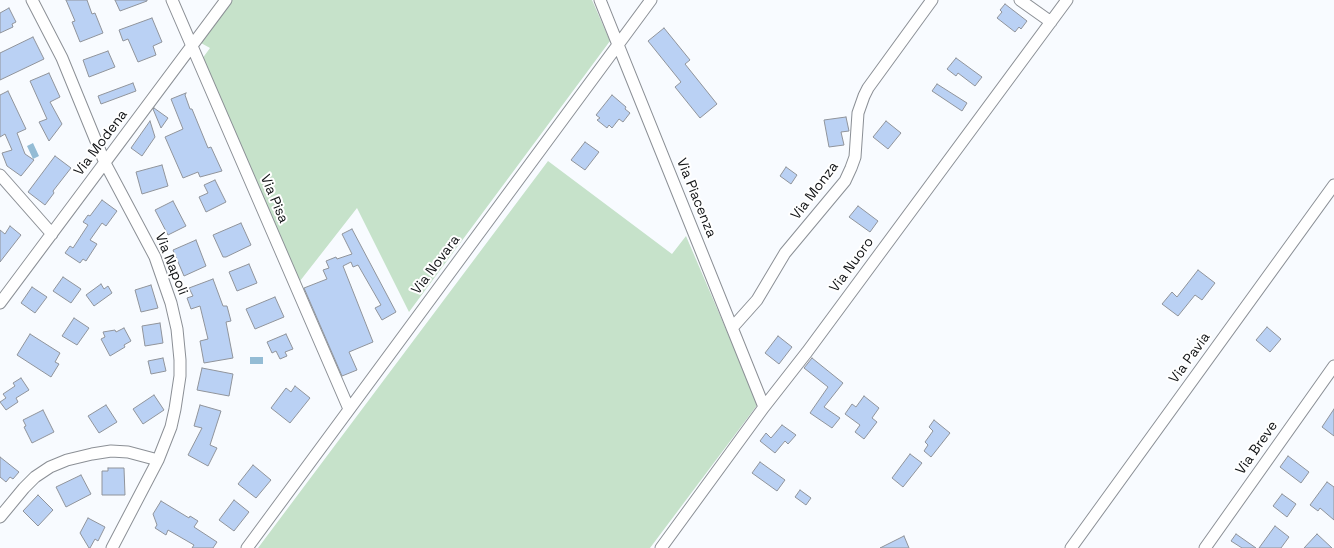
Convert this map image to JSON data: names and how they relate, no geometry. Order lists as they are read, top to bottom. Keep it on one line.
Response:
{"streets":{"street":["Via Modena","Via Monza","Via Piacenza","Via Pisa","Via Napoli","Via Novara","Via Nuoro","Via Pavia","Via Breve"]},"crossings":[["Via Modena","Via Pisa"],["Via Modena","Via Napoli"],["Via Monza","Via Piacenza"],["Via Piacenza","Via Novara"],["Via Piacenza","Via Nuoro"],["Via Pisa","Via Novara"]]}
